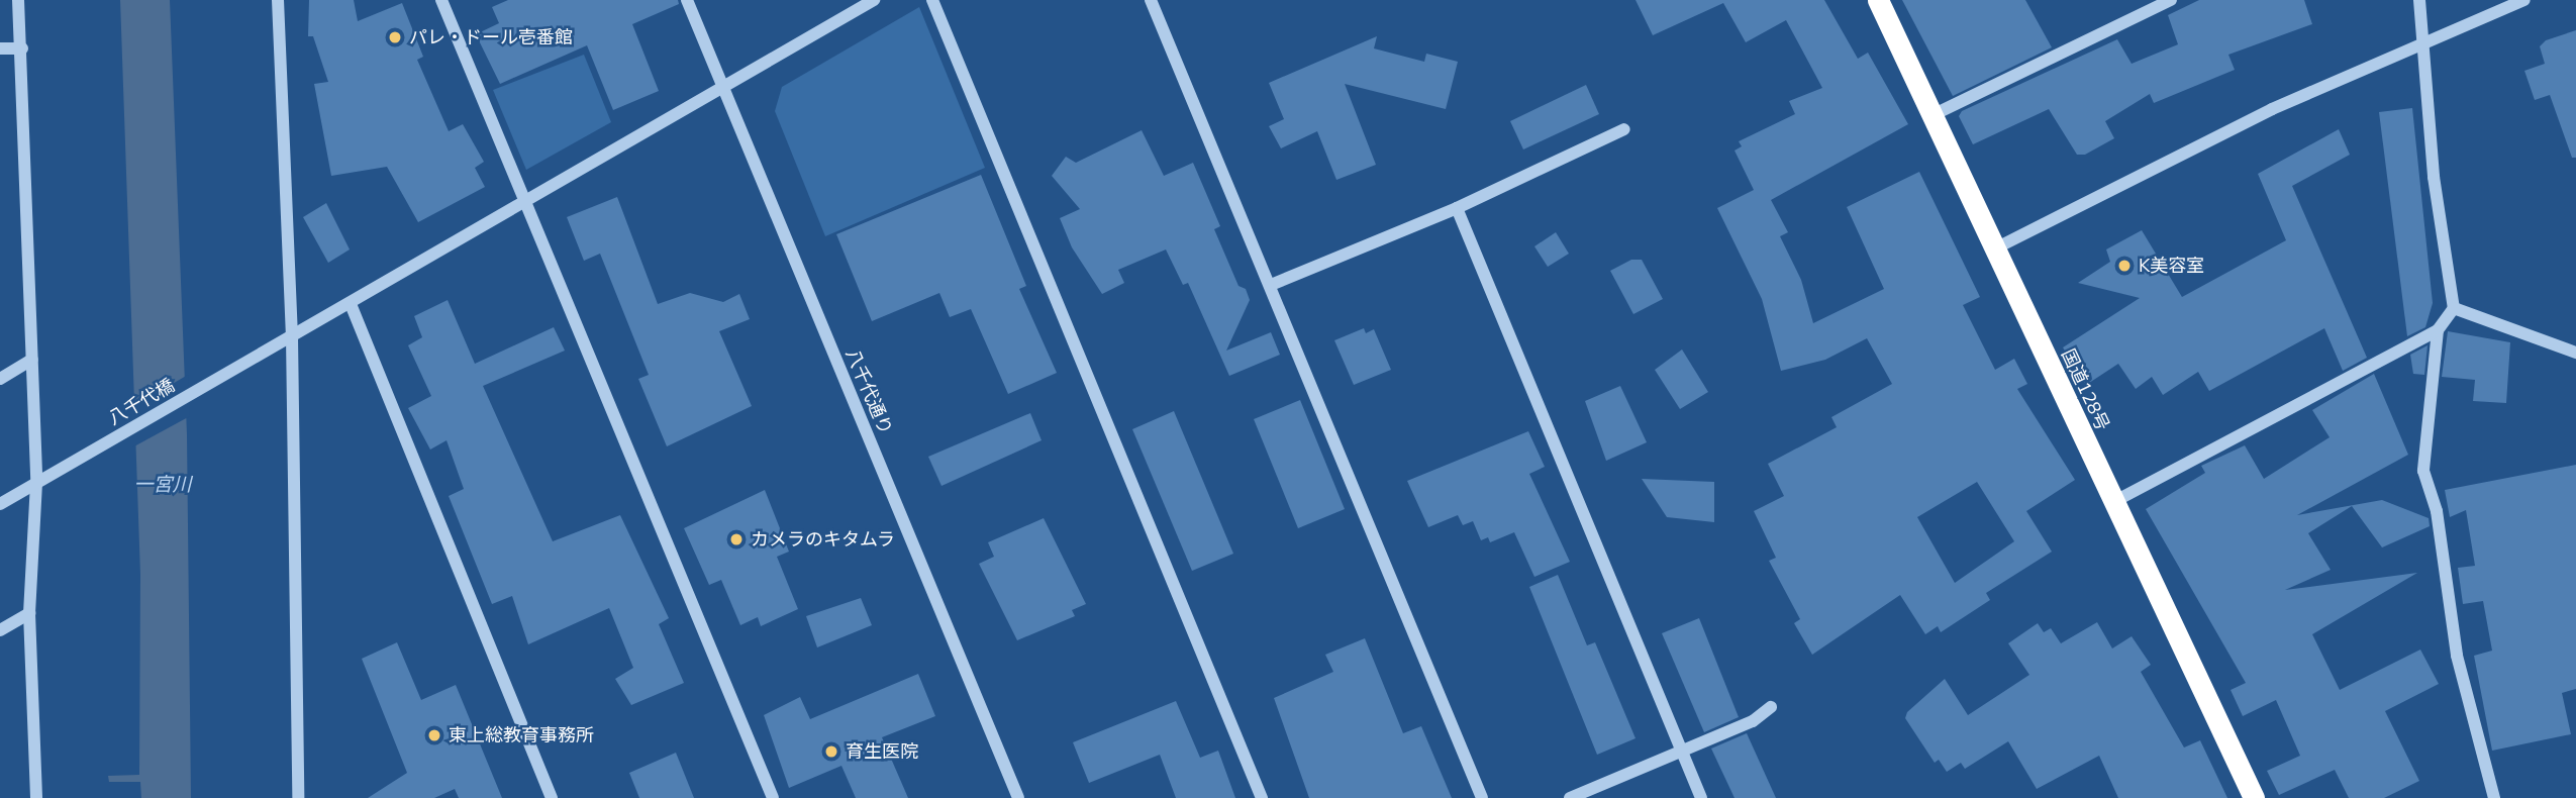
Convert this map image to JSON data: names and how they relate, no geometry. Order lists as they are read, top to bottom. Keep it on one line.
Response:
{"streets":{"highway":["国道128号"],"street":["八千代通り","八千代橋"]},"crossings":[["八千代通り","八千代橋"]],"water":["一宮川"],"places":["パレ・ドール壱番館","K美容室","カメラのキタムラ","東上総教育事務所","育生医院"]}
